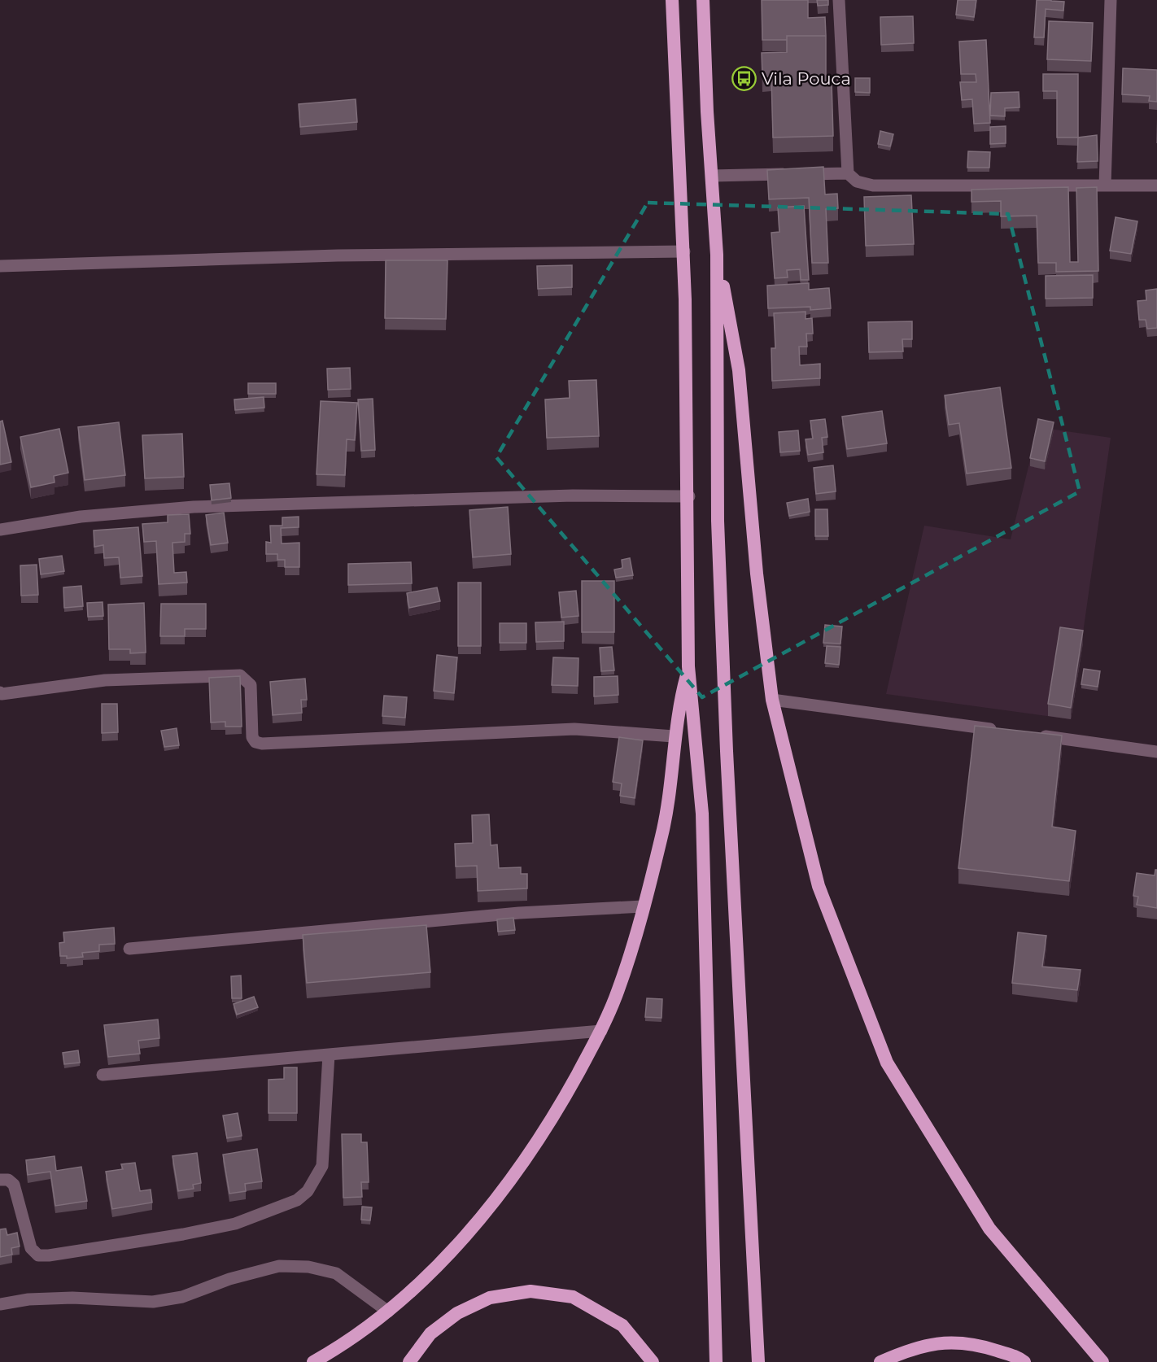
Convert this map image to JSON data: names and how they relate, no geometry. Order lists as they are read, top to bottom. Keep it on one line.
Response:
{"places":{"bus stop":["Vila Pouca"]}}
